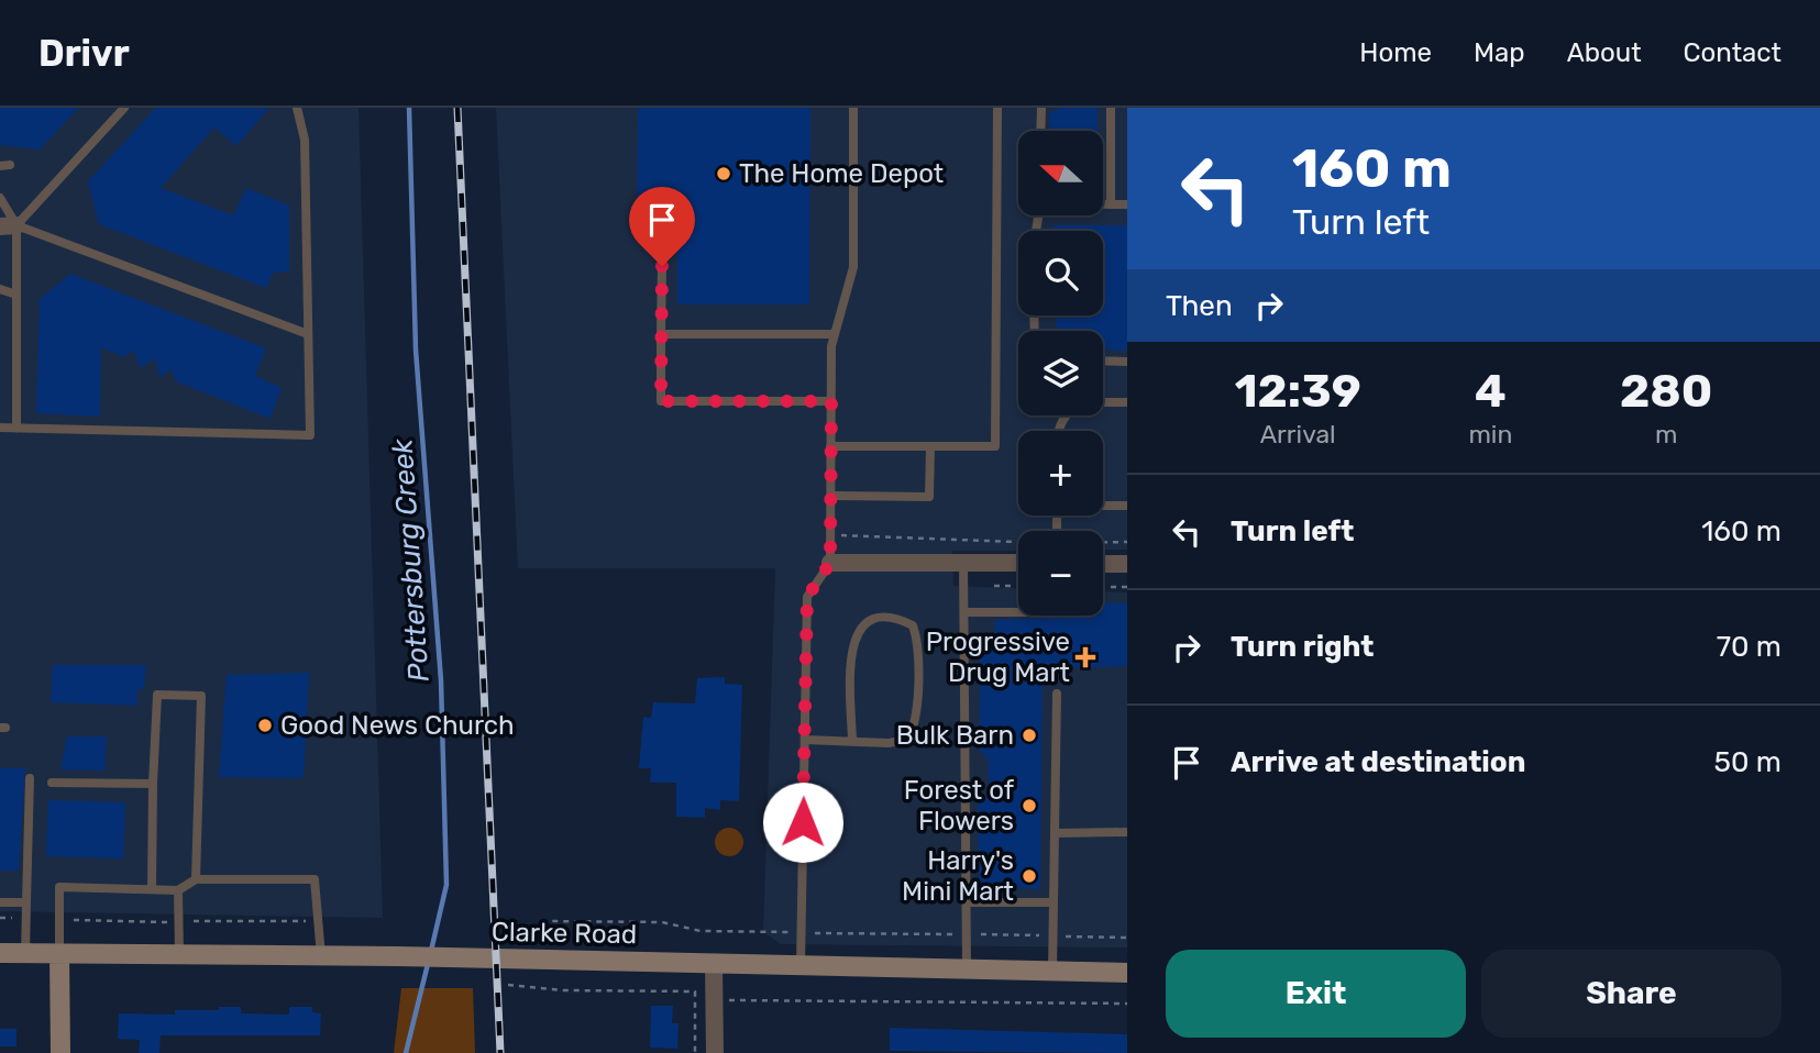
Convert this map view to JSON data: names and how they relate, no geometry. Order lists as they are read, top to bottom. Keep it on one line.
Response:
{"streets":{"main road":["Clarke Road"]},"water":["Pottersburg Creek"],"places":{"other":["The Home Depot","Good News Church","Bulk Barn","Forest of Flowers","Harry's Mini Mart"],"health":["Progressive Drug Mart"]},"north":"left","page":{"header":"Drivr","nav":["Home","Map","About","Contact"],"turn":["160 m","Turn left"],"map_buttons":["+","−"],"then":"Then","eta":["12:39","Arrival","4","min","280","m"],"list":[{"name":"Turn left","value":"160 m"},{"name":"Turn right","value":"70 m"},{"name":"Arrive at destination","value":"50 m"}],"buttons":["Exit","Share"]}}
